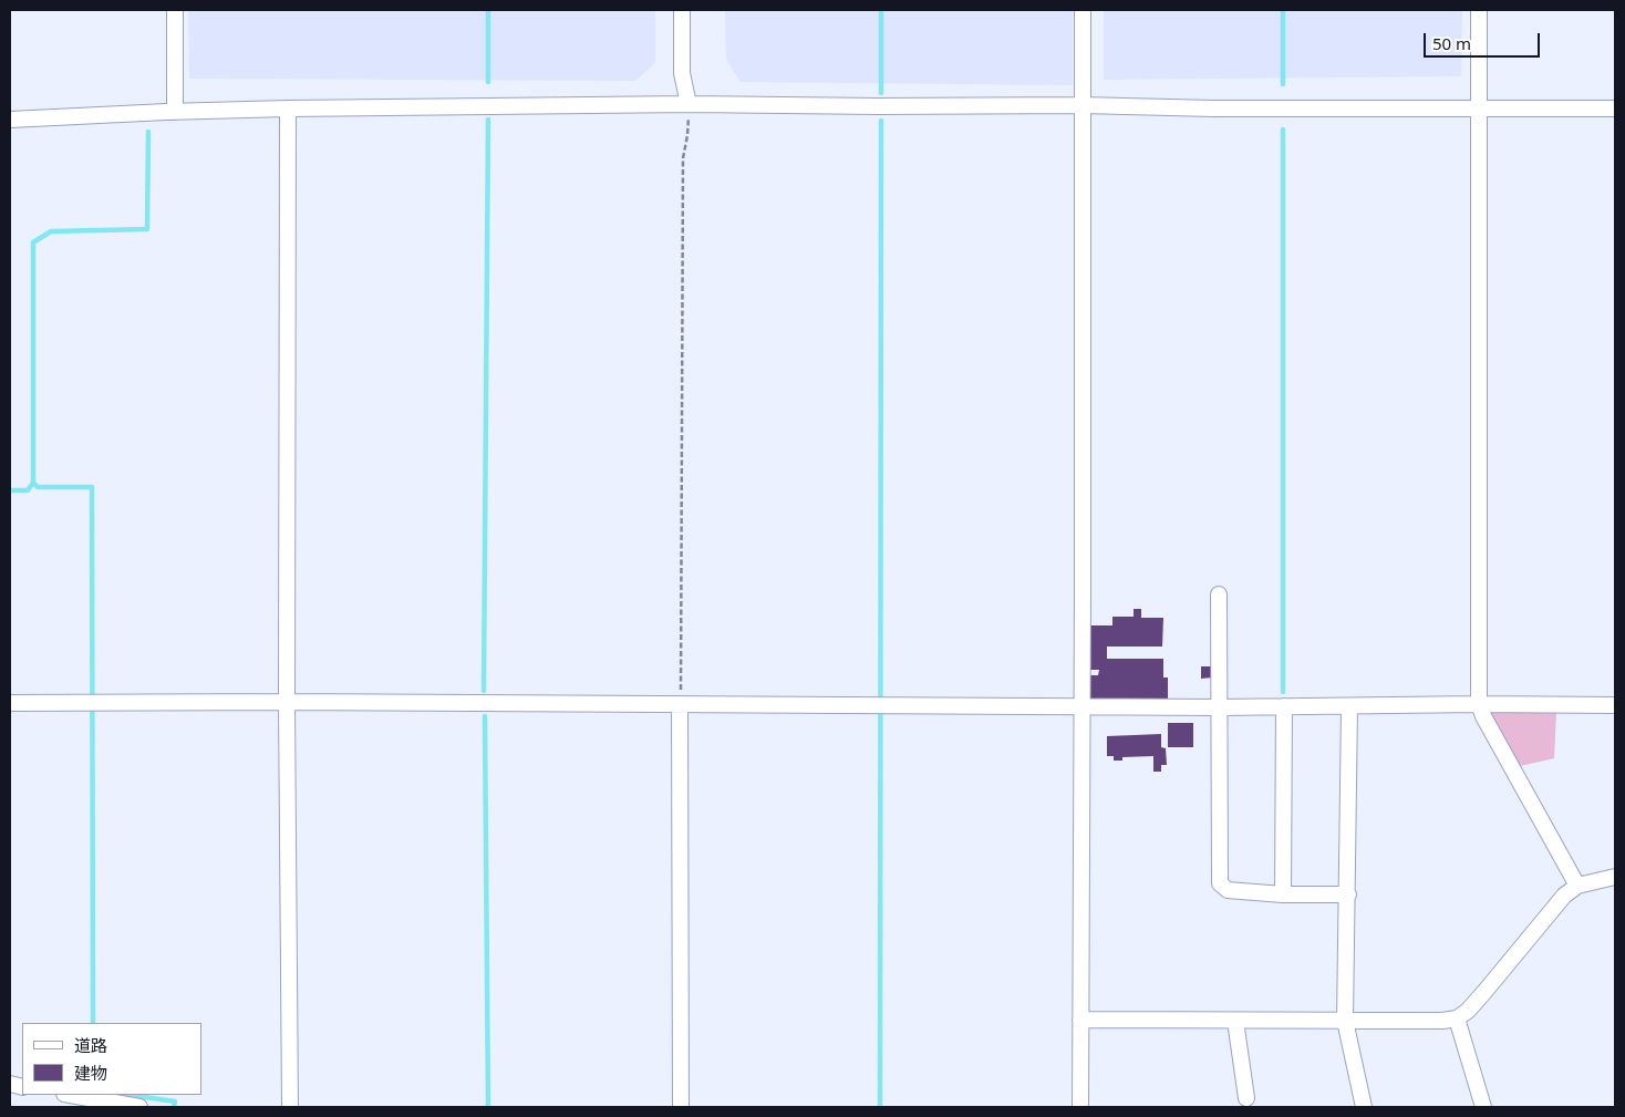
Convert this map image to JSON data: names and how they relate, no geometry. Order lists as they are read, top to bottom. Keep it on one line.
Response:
{"legend":["道路","建物"],"scale_bar":"50 m"}
